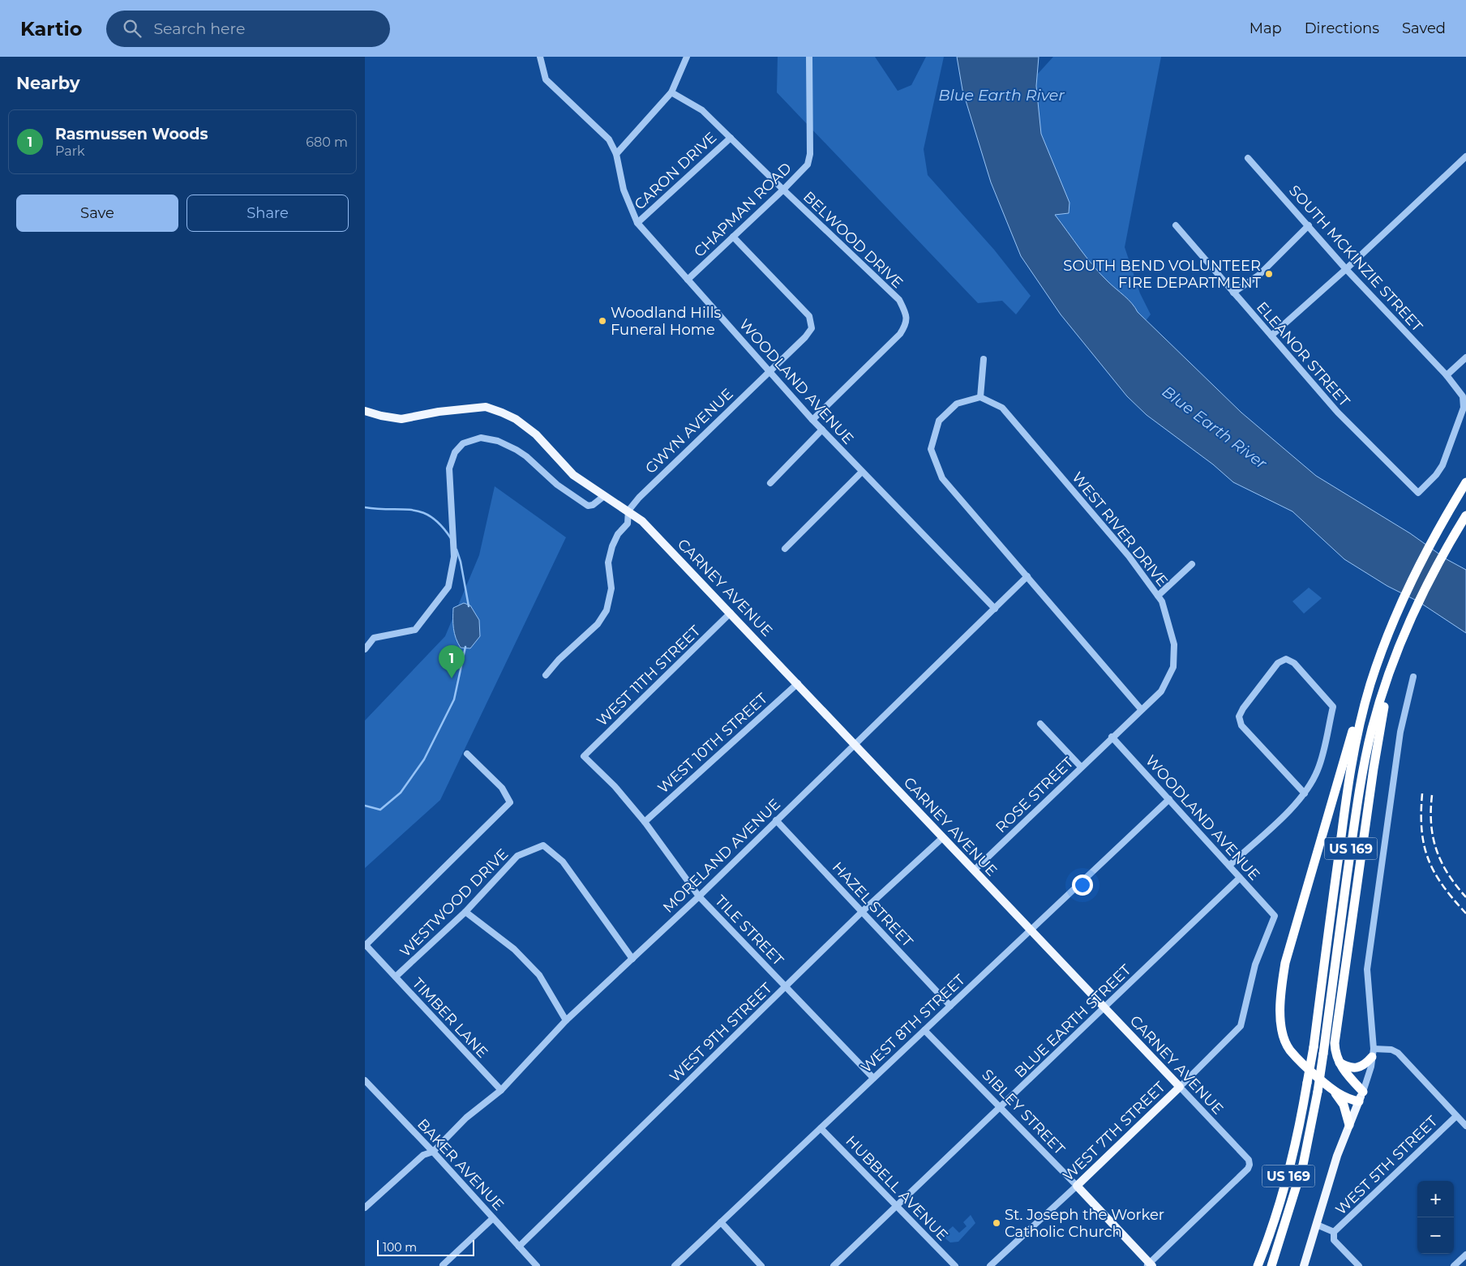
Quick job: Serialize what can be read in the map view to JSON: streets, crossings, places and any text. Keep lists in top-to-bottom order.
{
  "streets": {
    "highway": ["US 169"],
    "main road": ["CARNEY AVENUE", "SIBLEY STREET", "WEST 7TH STREET"],
    "street": [
      "CARON DRIVE",
      "CHAPMAN ROAD",
      "BELWOOD DRIVE",
      "SOUTH MCKINZIE STREET",
      "ELEANOR STREET",
      "WOODLAND AVENUE",
      "GWYN AVENUE",
      "WEST RIVER DRIVE",
      "WEST 11TH STREET",
      "WEST 10TH STREET",
      "ROSE STREET",
      "MORELAND AVENUE",
      "WESTWOOD DRIVE",
      "HAZEL STREET",
      "TILE STREET",
      "TIMBER LANE",
      "BLUE EARTH STREET",
      "WEST 8TH STREET",
      "WEST 9TH STREET",
      "BAKER AVENUE",
      "WEST 5TH STREET",
      "HUBBELL AVENUE"
    ]
  },
  "crossings": [
    ["CARON DRIVE", "BELWOOD DRIVE"],
    ["CARON DRIVE", "WOODLAND AVENUE"],
    ["CHAPMAN ROAD", "BELWOOD DRIVE"],
    ["CHAPMAN ROAD", "WOODLAND AVENUE"],
    ["CHAPMAN ROAD", "GWYN AVENUE"],
    ["BELWOOD DRIVE", "WOODLAND AVENUE"],
    ["SOUTH MCKINZIE STREET", "ELEANOR STREET"],
    ["WOODLAND AVENUE", "GWYN AVENUE"],
    ["WOODLAND AVENUE", "WEST RIVER DRIVE"],
    ["WOODLAND AVENUE", "ROSE STREET"],
    ["WOODLAND AVENUE", "MORELAND AVENUE"],
    ["WOODLAND AVENUE", "BLUE EARTH STREET"],
    ["WOODLAND AVENUE", "WEST 8TH STREET"],
    ["WOODLAND AVENUE", "WEST 7TH STREET"],
    ["GWYN AVENUE", "CARNEY AVENUE"],
    ["WEST RIVER DRIVE", "ROSE STREET"],
    ["CARNEY AVENUE", "WEST 11TH STREET"],
    ["CARNEY AVENUE", "WEST 10TH STREET"],
    ["CARNEY AVENUE", "ROSE STREET"],
    ["CARNEY AVENUE", "MORELAND AVENUE"],
    ["CARNEY AVENUE", "BLUE EARTH STREET"],
    ["CARNEY AVENUE", "WEST 8TH STREET"],
    ["CARNEY AVENUE", "WEST 9TH STREET"],
    ["CARNEY AVENUE", "SIBLEY STREET"],
    ["CARNEY AVENUE", "WEST 7TH STREET"],
    ["WEST 11TH STREET", "TILE STREET"],
    ["WEST 10TH STREET", "TILE STREET"],
    ["MORELAND AVENUE", "WESTWOOD DRIVE"],
    ["MORELAND AVENUE", "HAZEL STREET"],
    ["MORELAND AVENUE", "TILE STREET"],
    ["MORELAND AVENUE", "TIMBER LANE"],
    ["MORELAND AVENUE", "BAKER AVENUE"],
    ["WESTWOOD DRIVE", "TIMBER LANE"],
    ["HAZEL STREET", "WEST 8TH STREET"],
    ["HAZEL STREET", "WEST 9TH STREET"],
    ["TILE STREET", "WEST 8TH STREET"],
    ["TILE STREET", "WEST 9TH STREET"],
    ["BLUE EARTH STREET", "SIBLEY STREET"],
    ["BLUE EARTH STREET", "HUBBELL AVENUE"],
    ["WEST 8TH STREET", "SIBLEY STREET"],
    ["WEST 8TH STREET", "HUBBELL AVENUE"],
    ["WEST 9TH STREET", "BAKER AVENUE"],
    ["SIBLEY STREET", "WEST 7TH STREET"]
  ],
  "water": ["Blue Earth River"],
  "places": ["SOUTH BEND VOLUNTEER FIRE DEPARTMENT", "Woodland Hills Funeral Home", "St. Joseph the Worker Catholic Church"],
  "scale_bar": "100 m",
  "page": {
    "header": "Kartio",
    "search": "Search here",
    "nav": ["Map", "Directions", "Saved"],
    "heading": "Nearby",
    "list": [
      {
        "mark": "1",
        "name": "Rasmussen Woods",
        "note": "Park",
        "value": "680 m"
      }
    ],
    "buttons": ["Save", "Share"],
    "pins": "1",
    "map_buttons": ["+", "−"],
    "scale": "100 m"
  }
}
